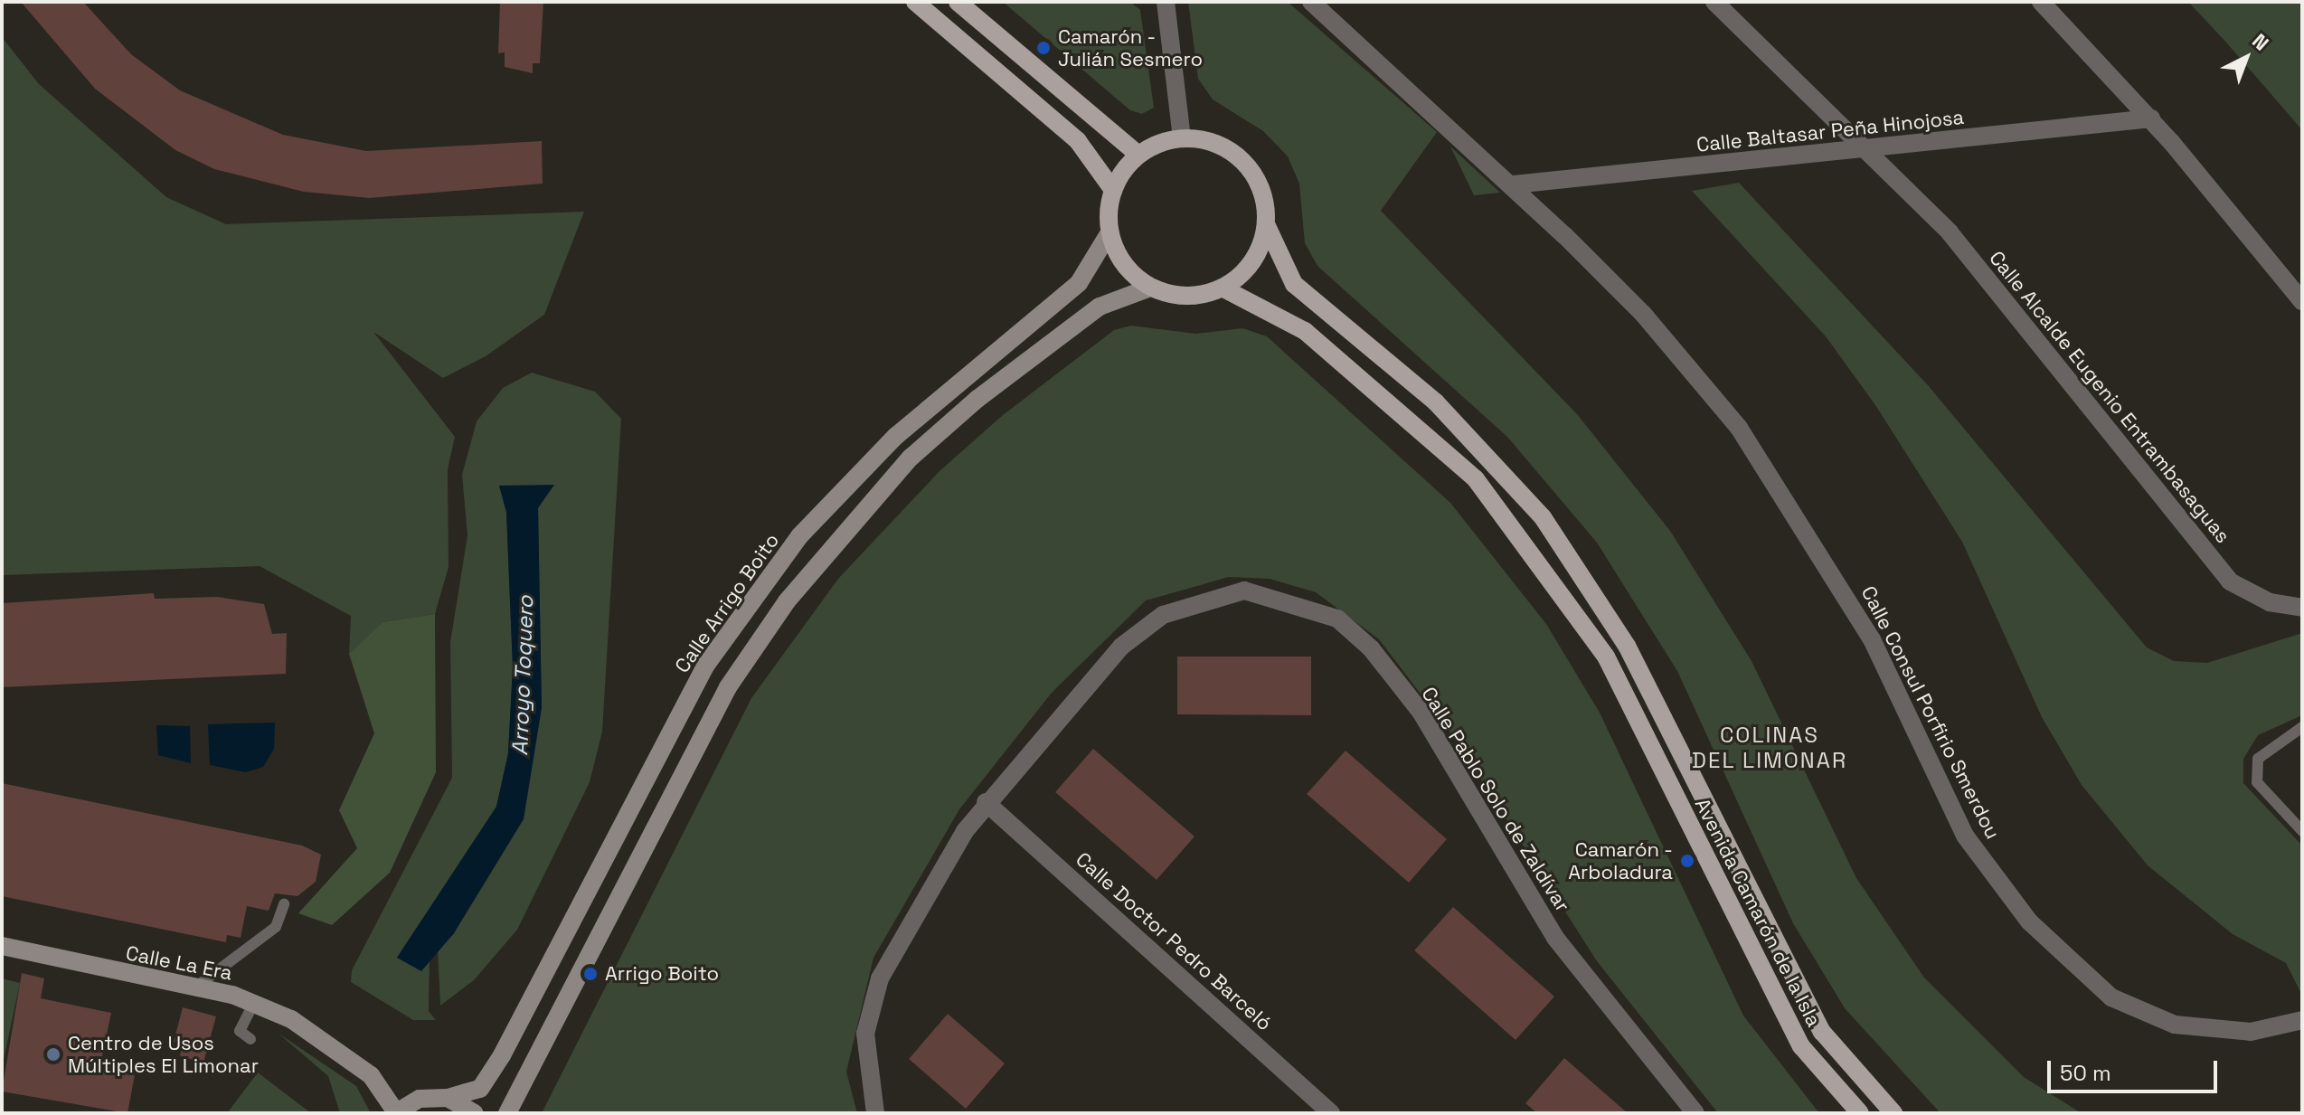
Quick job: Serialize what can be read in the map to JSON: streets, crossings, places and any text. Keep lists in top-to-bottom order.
{
  "streets": {
    "main road": ["Calle Arrigo Boito", "Avenida Camarón de la Isla", "Calle La Era"],
    "street": [
      "Calle Baltasar Peña Hinojosa",
      "Calle Alcalde Eugenio Entrambasaguas",
      "Calle Consul Porfirio Smerdou",
      "Calle Pablo Solo de Zaldívar",
      "Calle Doctor Pedro Barceló"
    ]
  },
  "crossings": [
    ["Calle Baltasar Peña Hinojosa", "Calle Alcalde Eugenio Entrambasaguas"],
    ["Calle Baltasar Peña Hinojosa", "Calle Consul Porfirio Smerdou"],
    ["Calle Arrigo Boito", "Avenida Camarón de la Isla"],
    ["Calle Arrigo Boito", "Calle La Era"],
    ["Calle Pablo Solo de Zaldívar", "Calle Doctor Pedro Barceló"]
  ],
  "districts": ["COLINAS DEL LIMONAR"],
  "water": ["Arroyo Toquero"],
  "places": [
    "Camarón - Julián Sesmero",
    "Camarón - Arboladura",
    "Arrigo Boito",
    "Centro de Usos Múltiples El Limonar"
  ],
  "scale_bar": "50 m",
  "north": "top right"
}
